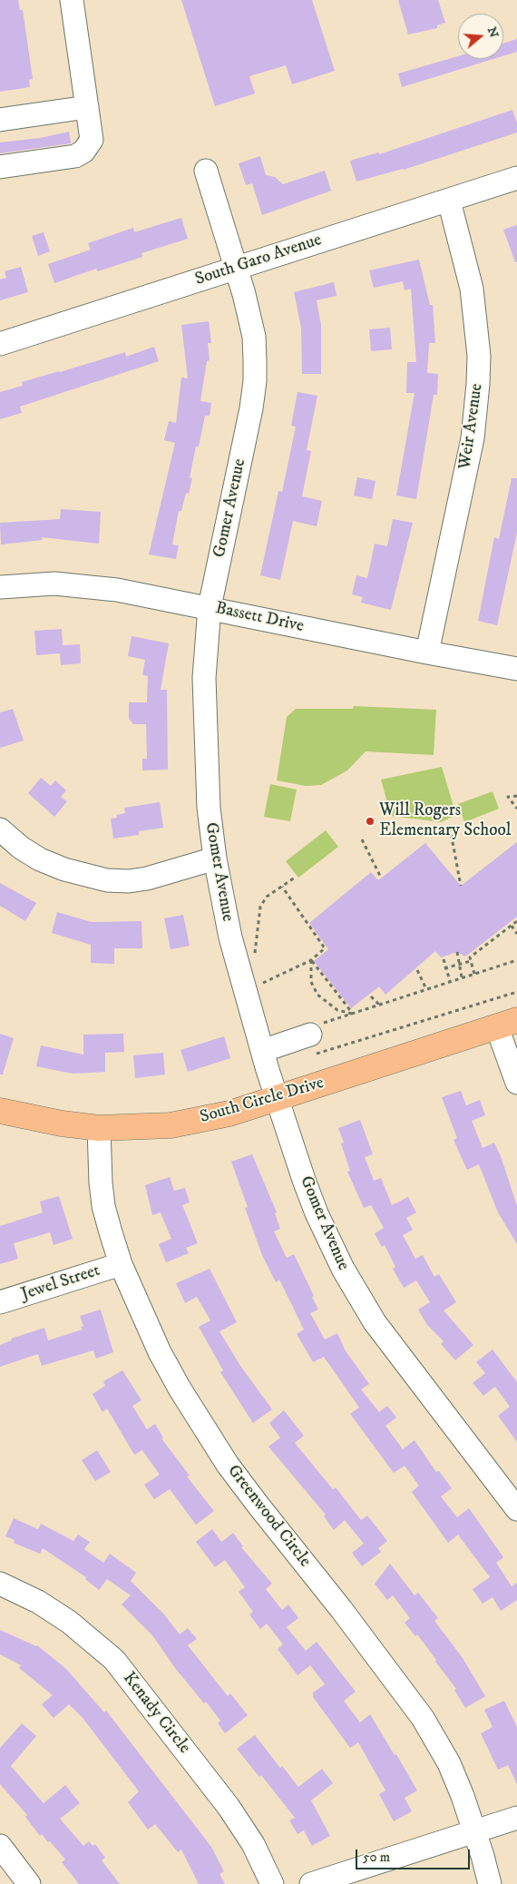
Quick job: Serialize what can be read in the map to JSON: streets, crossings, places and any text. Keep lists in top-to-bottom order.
{
  "streets": {
    "main road": ["South Circle Drive"],
    "street": [
      "South Garo Avenue",
      "Weir Avenue",
      "Gomer Avenue",
      "Bassett Drive",
      "Jewel Street",
      "Greenwood Circle",
      "Kenady Circle"
    ]
  },
  "crossings": [
    ["South Garo Avenue", "Weir Avenue"],
    ["South Garo Avenue", "Gomer Avenue"],
    ["Weir Avenue", "Bassett Drive"],
    ["Gomer Avenue", "Bassett Drive"],
    ["Gomer Avenue", "South Circle Drive"],
    ["South Circle Drive", "Greenwood Circle"],
    ["Jewel Street", "Greenwood Circle"]
  ],
  "places": ["Will Rogers Elementary School"],
  "scale_bar": "50 m",
  "north": "right"
}
